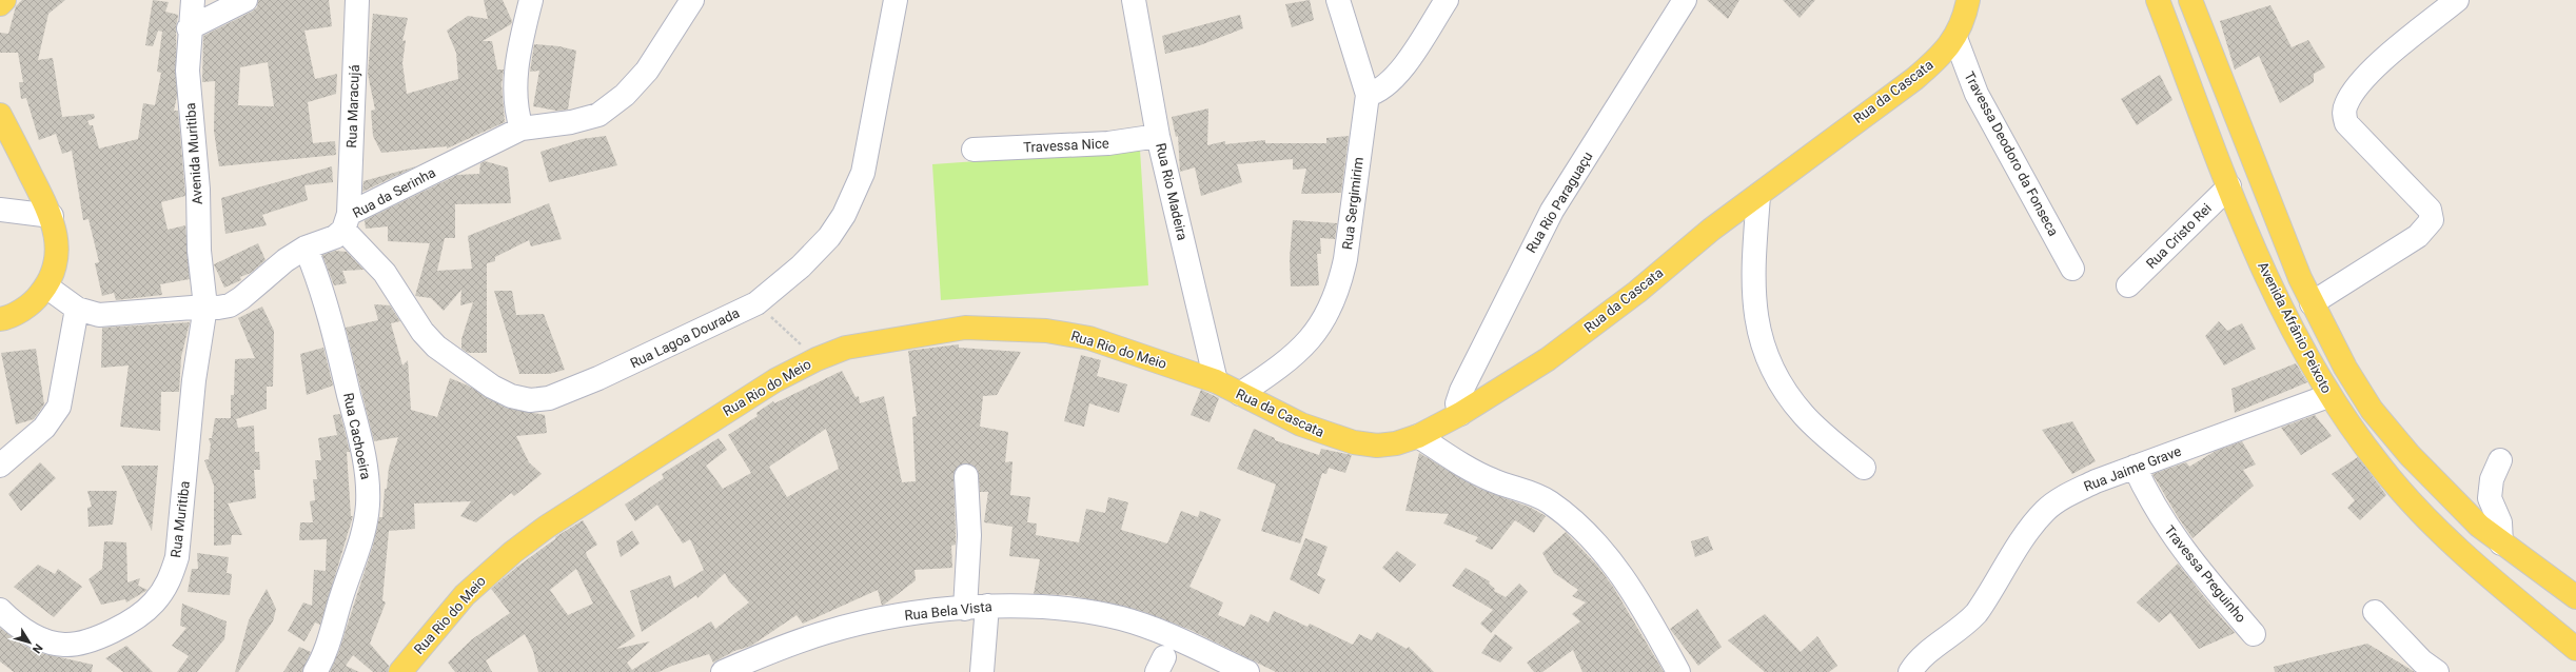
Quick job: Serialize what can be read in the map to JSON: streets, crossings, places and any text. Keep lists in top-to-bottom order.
{
  "streets": {
    "main road": ["Rua da Cascata", "Avenida Afrânio Peixoto", "Rua Rio do Meio"],
    "street": [
      "Rua Maracujá",
      "Travessa Nice",
      "Avenida Muritiba",
      "Travessa Deodoro da Fonseca",
      "Rua Rio Madeira",
      "Rua da Serinha",
      "Rua Rio Paraguaçu",
      "Rua Sergimirim",
      "Rua Cristo Rei",
      "Rua Lagoa Dourada",
      "Rua Cachoeira",
      "Rua Jaime Grave",
      "Rua Muritiba",
      "Travessa Preguinho",
      "Rua Bela Vista"
    ]
  },
  "crossings": [
    ["Rua da Cascata", "Travessa Deodoro da Fonseca"],
    ["Rua da Cascata", "Rua Rio Madeira"],
    ["Rua da Cascata", "Rua Rio Paraguaçu"],
    ["Rua da Cascata", "Rua Sergimirim"],
    ["Rua da Cascata", "Rua Rio do Meio"],
    ["Rua Maracujá", "Rua da Serinha"],
    ["Rua Maracujá", "Rua Lagoa Dourada"],
    ["Travessa Nice", "Rua Rio Madeira"],
    ["Avenida Muritiba", "Rua da Serinha"],
    ["Avenida Muritiba", "Rua Muritiba"],
    ["Rua Rio Madeira", "Rua Rio do Meio"],
    ["Rua da Serinha", "Rua Lagoa Dourada"],
    ["Rua da Serinha", "Rua Cachoeira"],
    ["Rua da Serinha", "Rua Muritiba"],
    ["Rua Cristo Rei", "Avenida Afrânio Peixoto"],
    ["Avenida Afrânio Peixoto", "Rua Jaime Grave"],
    ["Rua Jaime Grave", "Travessa Preguinho"]
  ],
  "north": "bottom right"
}
